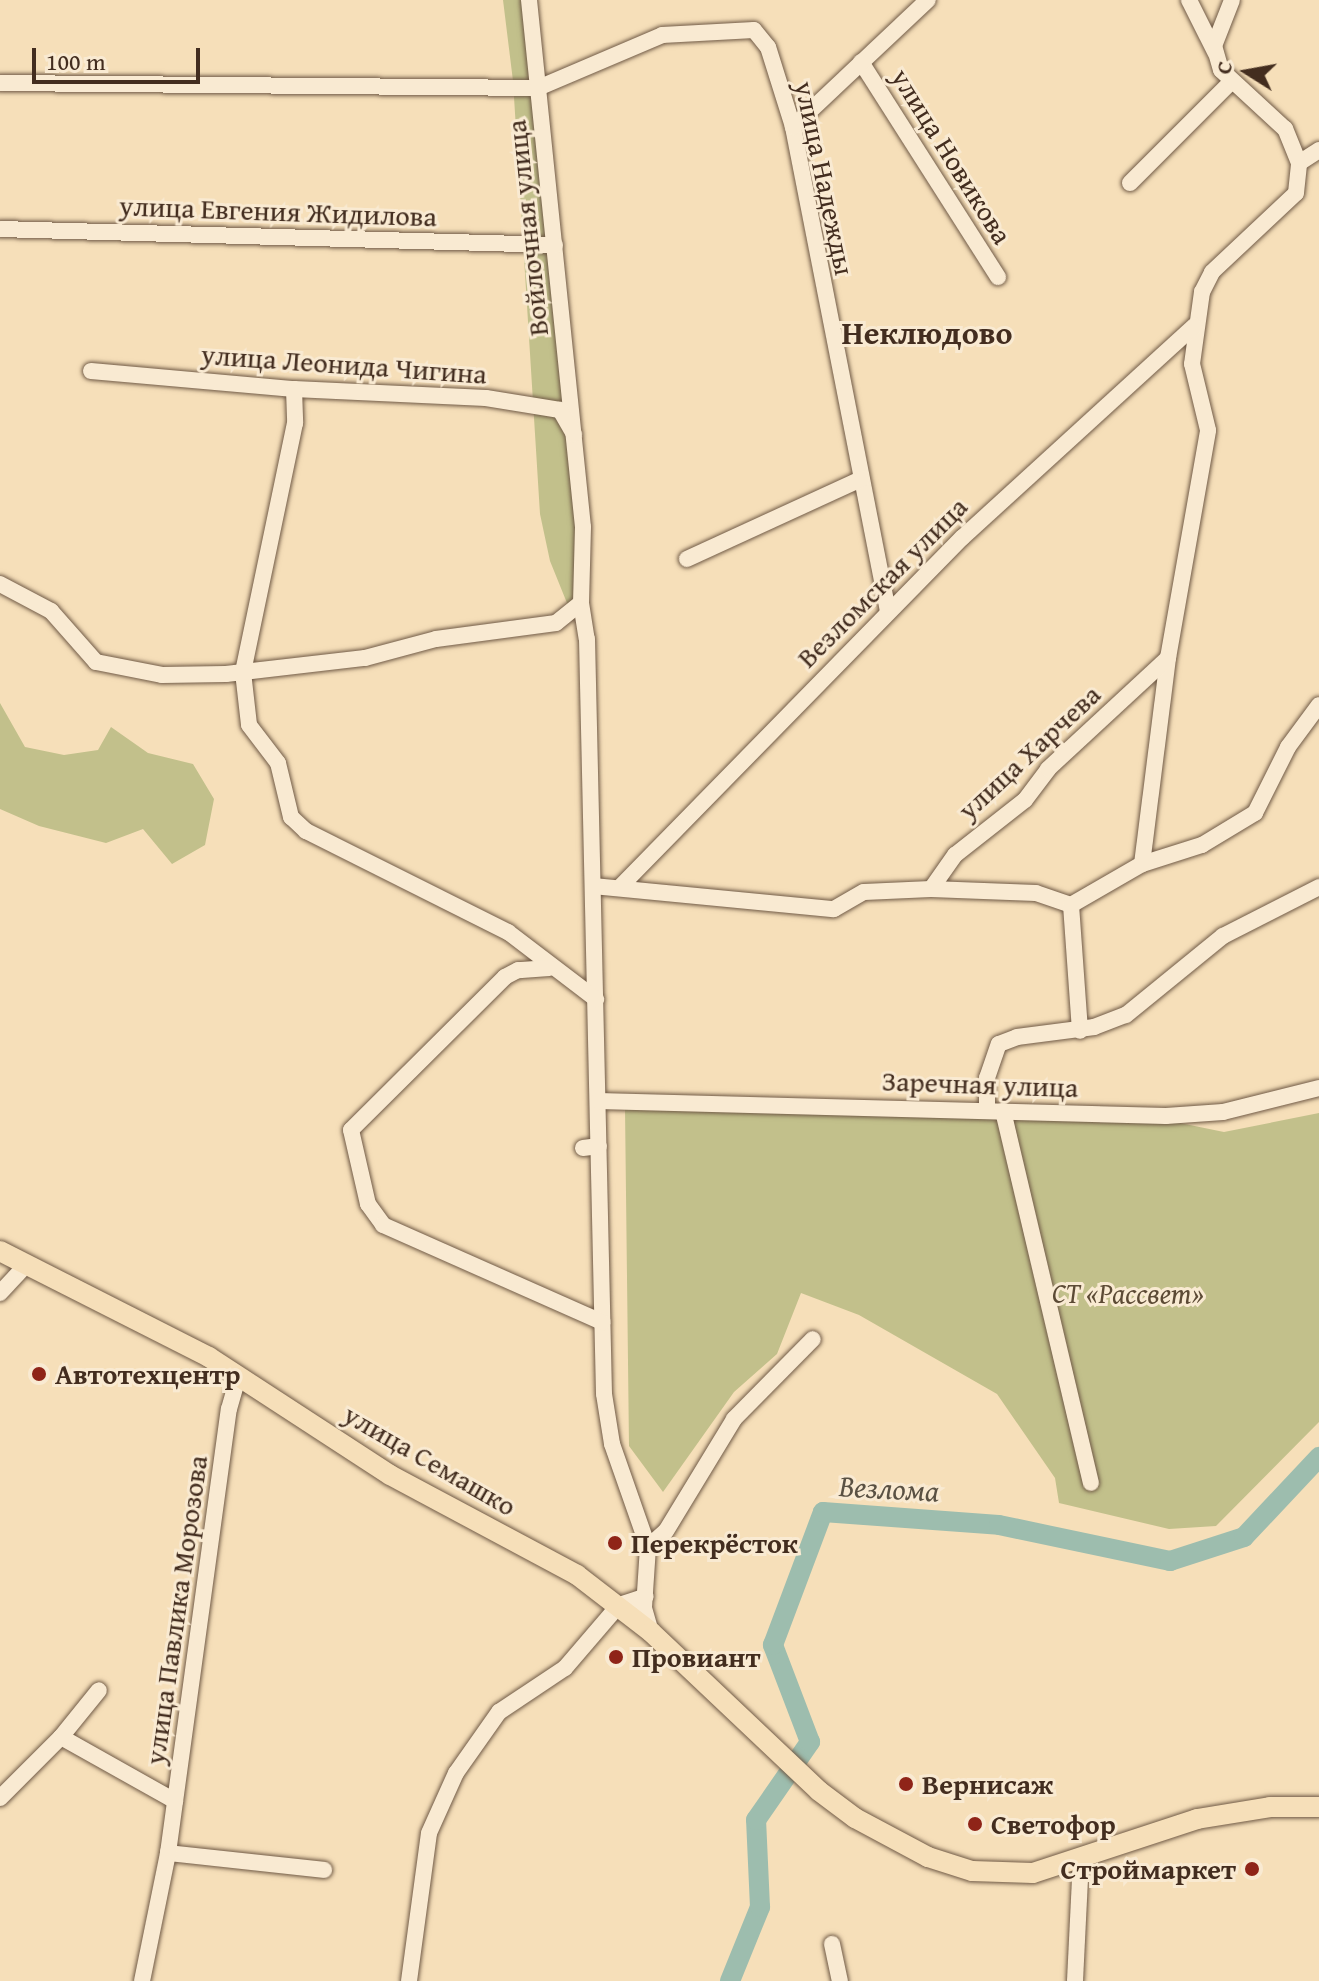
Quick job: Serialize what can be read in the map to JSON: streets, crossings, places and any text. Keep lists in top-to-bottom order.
{
  "streets": {
    "main road": ["улица Семашко"],
    "street": [
      "улица Новикова",
      "улица Надежды",
      "улица Евгения Жидилова",
      "Войлочная улица",
      "улица Леонида Чигина",
      "Везломская улица",
      "улица Харчева",
      "Заречная улица",
      "улица Павлика Морозова"
    ]
  },
  "crossings": [
    ["улица Надежды", "Войлочная улица"],
    ["улица Надежды", "Везломская улица"],
    ["улица Евгения Жидилова", "Войлочная улица"],
    ["Войлочная улица", "улица Леонида Чигина"],
    ["Войлочная улица", "Заречная улица"],
    ["улица Семашко", "улица Павлика Морозова"]
  ],
  "districts": ["Неклюдово"],
  "water": ["Везлома"],
  "parks": ["СТ «Рассвет»"],
  "places": [
    "Автотехцентр",
    "Перекрёсток",
    "Провиант",
    "Вернисаж",
    "Светофор",
    "Строймаркет"
  ],
  "scale_bar": "100 m",
  "north": "left"
}
